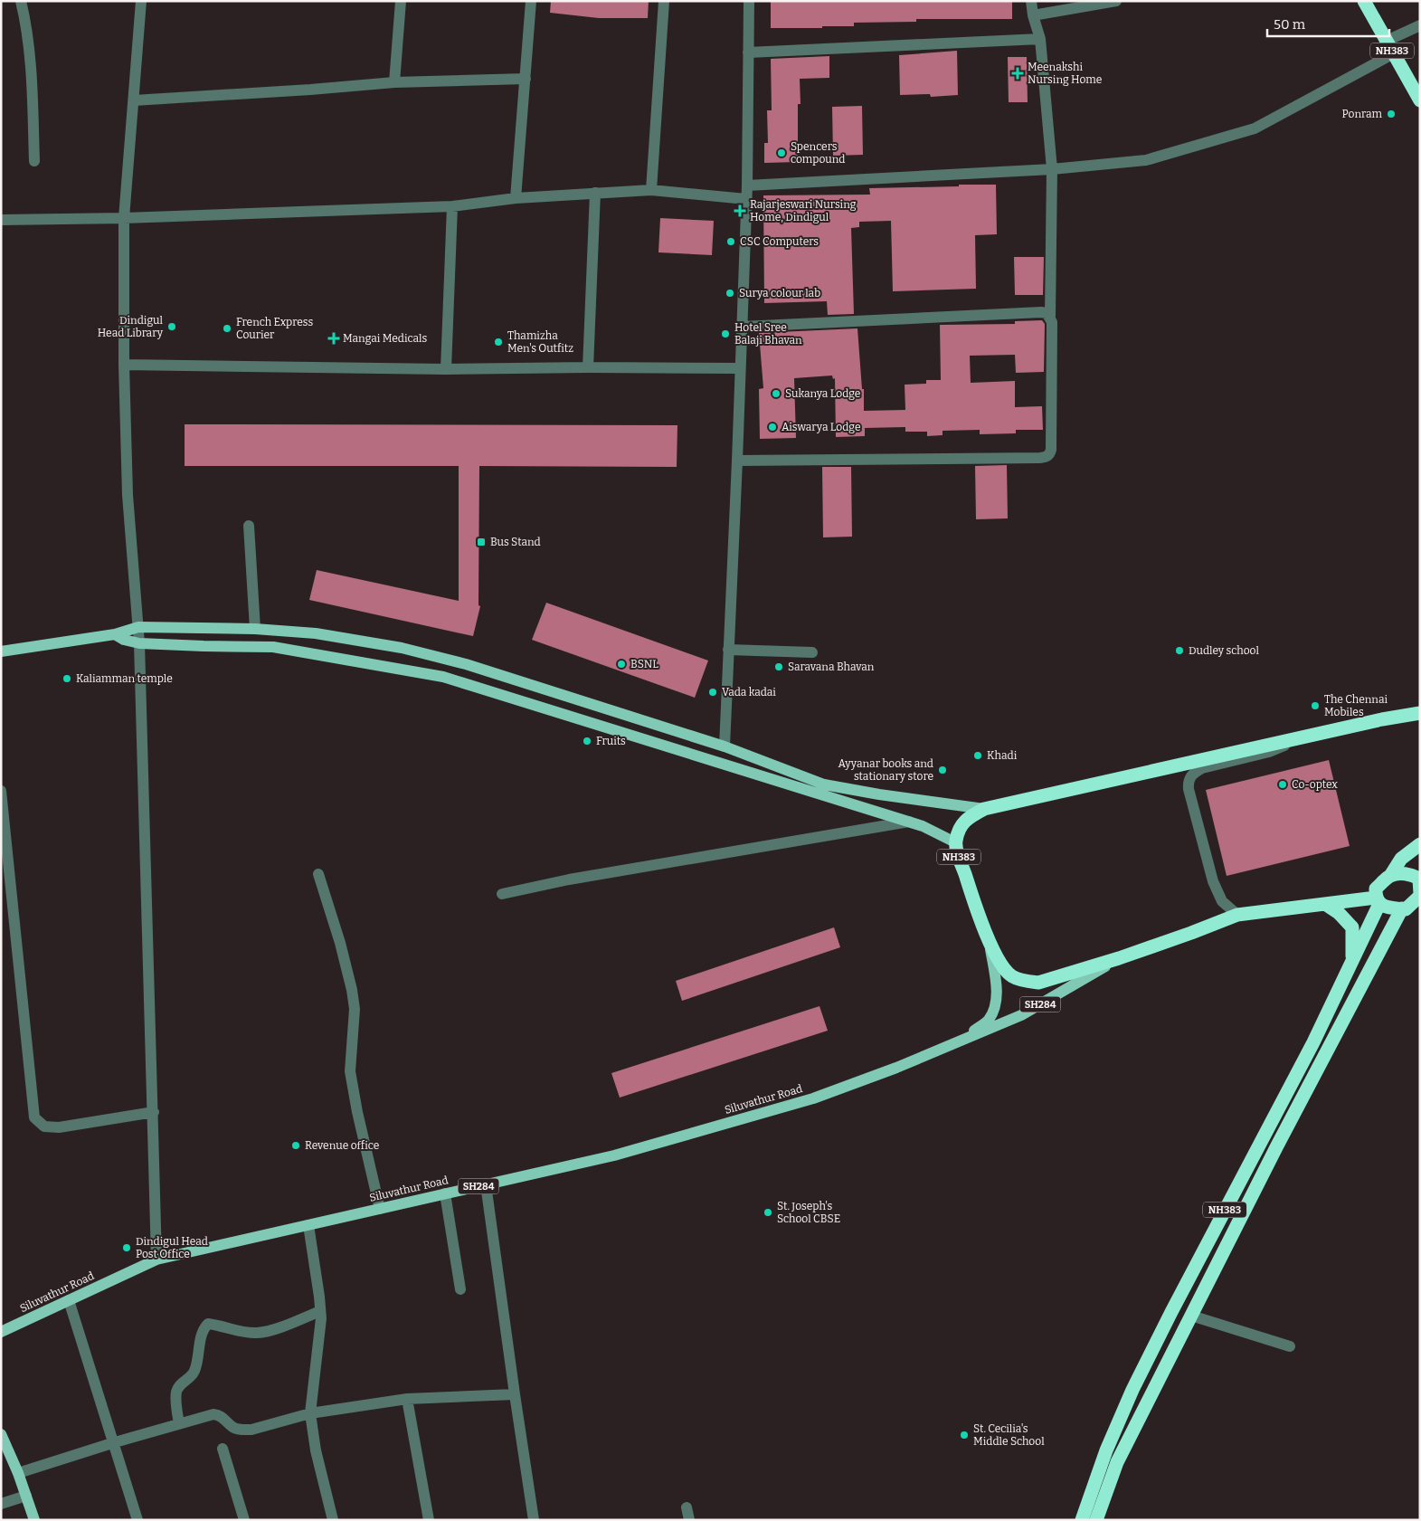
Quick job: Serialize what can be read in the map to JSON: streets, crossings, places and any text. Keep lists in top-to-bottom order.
{
  "streets": {
    "highway": ["NH383"],
    "main road": ["SH284", "Siluvathur Road"]
  },
  "crossings": [
    ["NH383", "Siluvathur Road"]
  ],
  "places": {
    "health": ["Meenakshi Nursing Home", "Rajarjeswari Nursing Home, Dindigul", "Mangai Medicals"],
    "other": [
      "Ponram",
      "Spencers compound",
      "CSC Computers",
      "Surya colour lab",
      "Dindigul Head Library",
      "French Express Courier",
      "Hotel Sree Balaji Bhavan",
      "Thamizha Men's Outfitz",
      "Sukanya Lodge",
      "Aiswarya Lodge",
      "Dudley school",
      "BSNL",
      "Saravana Bhavan",
      "Kaliamman temple",
      "Vada kadai",
      "The Chennai Mobiles",
      "Fruits",
      "Khadi",
      "Ayyanar books and stationary store",
      "Co-optex",
      "Revenue office",
      "St. Joseph's School CBSE",
      "Dindigul Head Post Office",
      "St. Cecilia's Middle School"
    ],
    "transit": ["Bus Stand"]
  },
  "scale_bar": "50 m"
}
